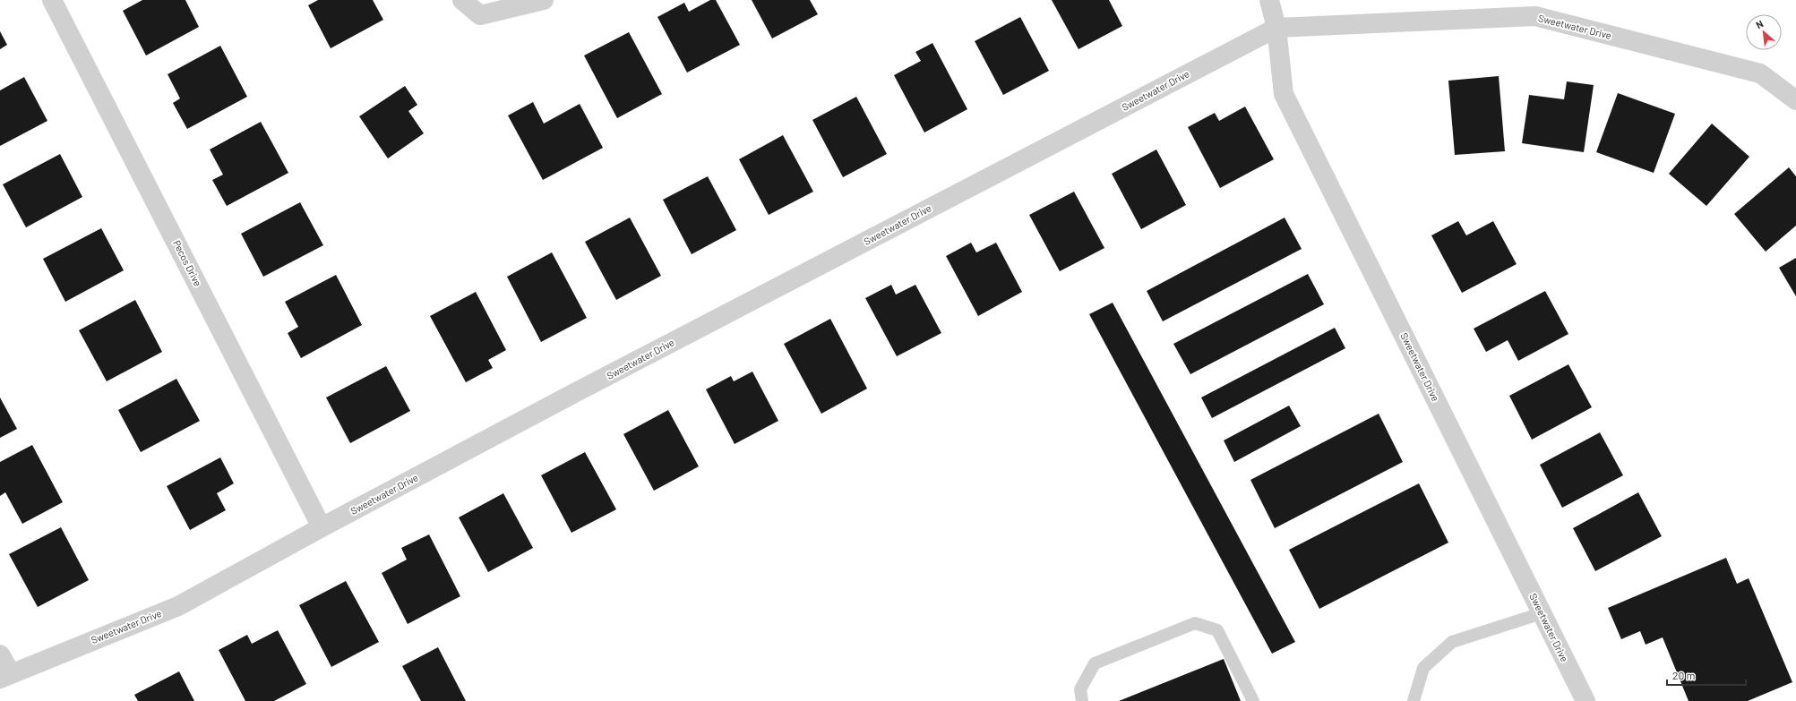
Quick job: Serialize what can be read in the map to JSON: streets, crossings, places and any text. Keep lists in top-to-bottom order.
{
  "streets": {
    "street": ["Sweetwater Drive", "Pecos Drive"]
  },
  "crossings": [
    ["Sweetwater Drive", "Pecos Drive"]
  ],
  "scale_bar": "20 m",
  "north": "top left"
}
